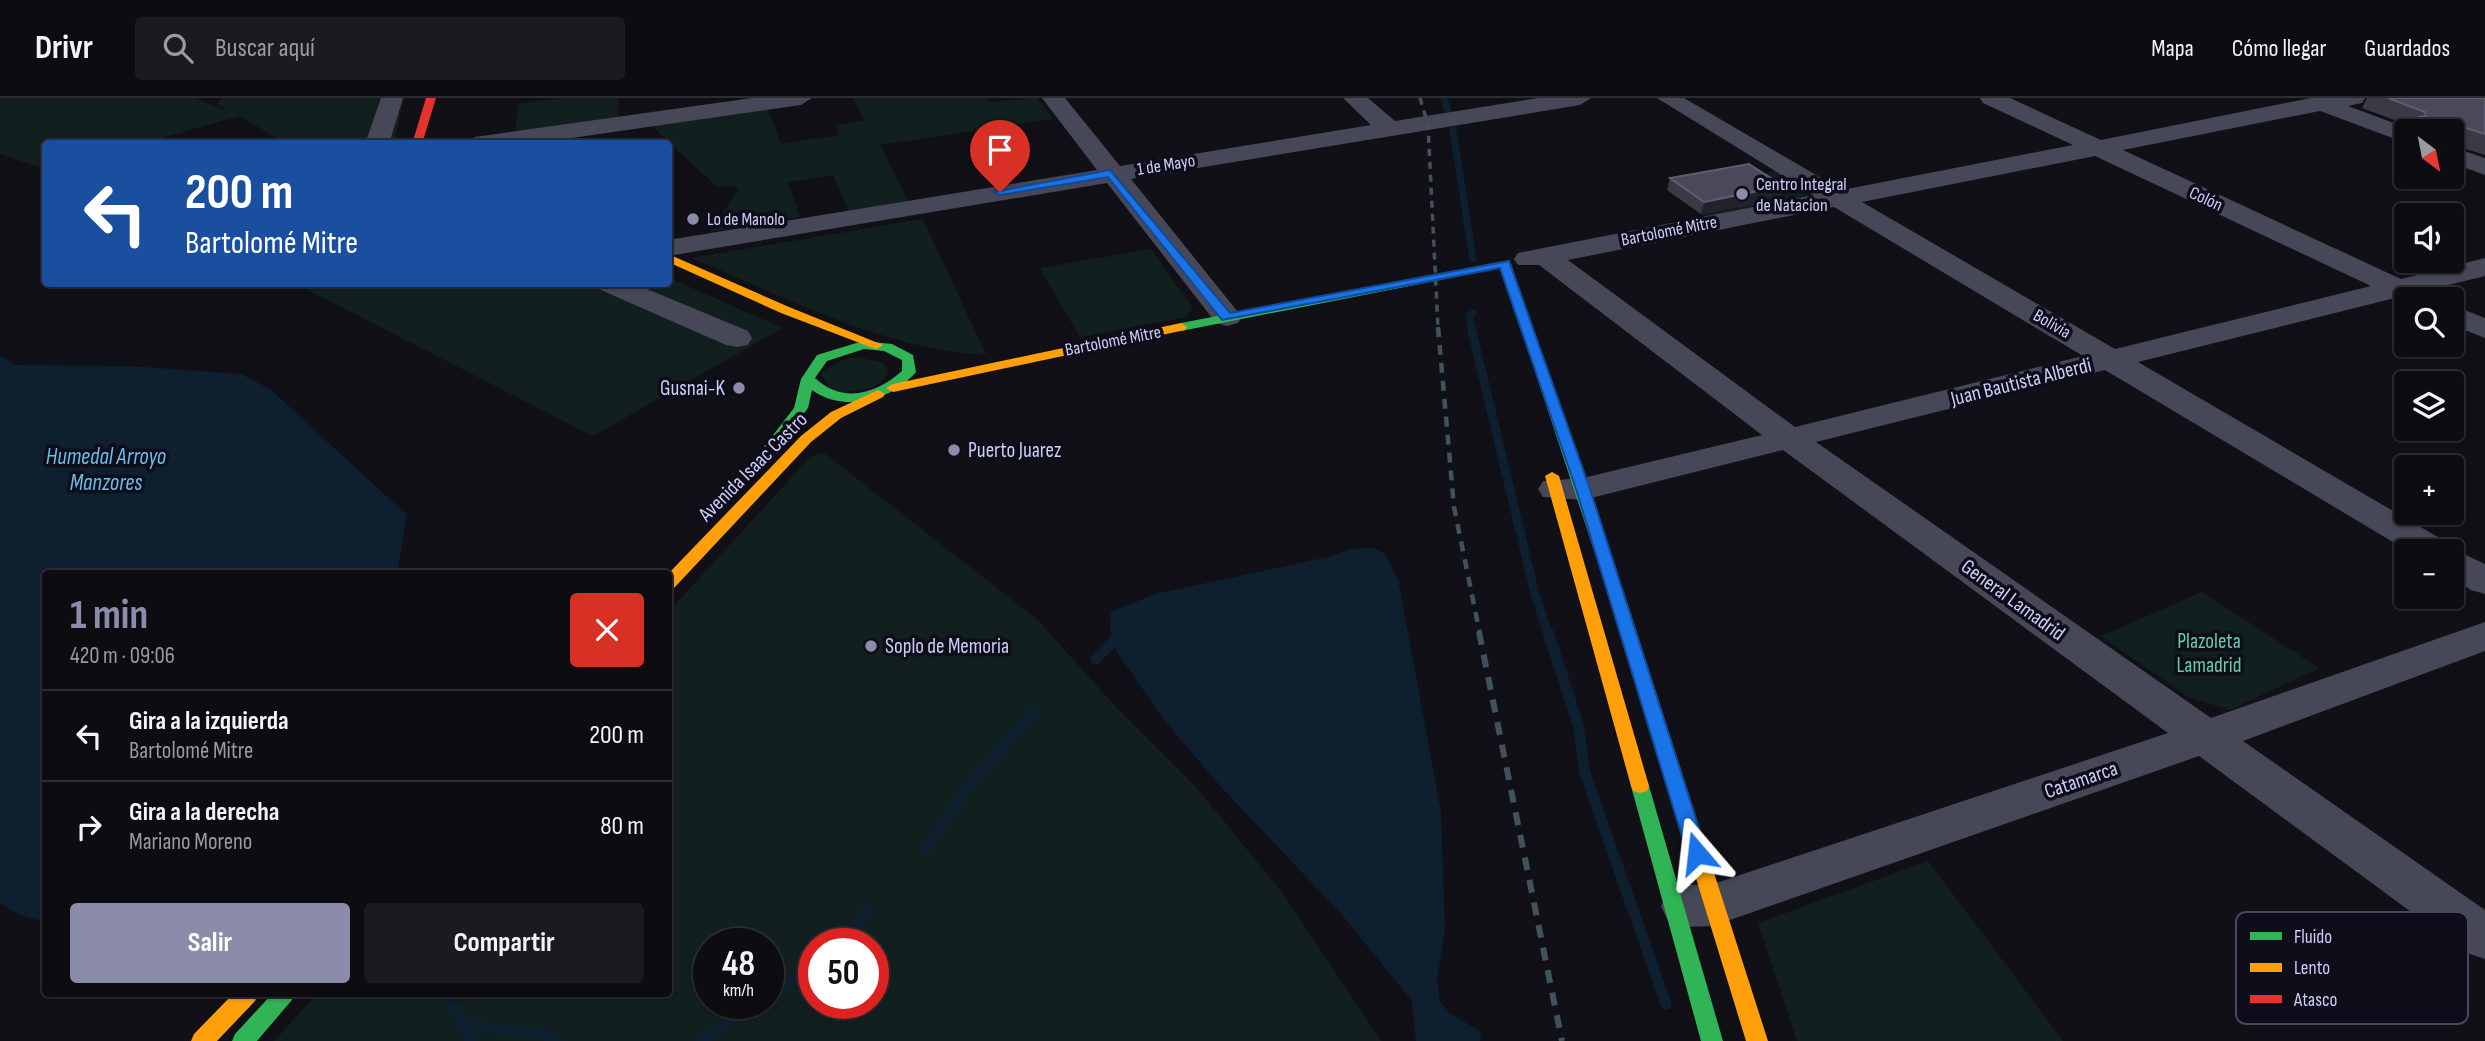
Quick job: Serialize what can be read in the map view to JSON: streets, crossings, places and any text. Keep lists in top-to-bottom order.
{
  "streets": {
    "main road": ["Bartolomé Mitre", "Avenida Isaac Castro"],
    "street": [
      "1 de Mayo",
      "Colón",
      "Bolivia",
      "Juan Bautista Alberdi",
      "General Lamadrid",
      "Catamarca"
    ]
  },
  "crossings": [
    ["Colón", "Bartolomé Mitre"],
    ["Bartolomé Mitre", "Bolivia"],
    ["Bartolomé Mitre", "Avenida Isaac Castro"],
    ["Bartolomé Mitre", "General Lamadrid"],
    ["Bolivia", "Juan Bautista Alberdi"],
    ["Juan Bautista Alberdi", "General Lamadrid"],
    ["General Lamadrid", "Catamarca"]
  ],
  "water": ["Humedal Arroyo Manzores"],
  "parks": ["Plazoleta Lamadrid"],
  "places": [
    "Centro Integral de Natacion",
    "Lo de Manolo",
    "Gusnai-K",
    "Puerto Juarez",
    "Soplo de Memoria"
  ],
  "legend": ["Fluido", "Lento", "Atasco"],
  "north": "bottom right",
  "page": {
    "header": "Drivr",
    "search": "Buscar aquí",
    "nav": ["Mapa", "Cómo llegar", "Guardados"],
    "map_buttons": ["+", "−"],
    "turn": ["200 m", "Bartolomé Mitre"],
    "heading": ["1 min", "420 m · 09:06"],
    "list": [
      {
        "name": "Gira a la izquierda",
        "note": "Bartolomé Mitre",
        "value": "200 m"
      },
      {
        "name": "Gira a la derecha",
        "note": "Mariano Moreno",
        "value": "80 m"
      }
    ],
    "buttons": ["Salir", "Compartir"],
    "speed": "48 km/h",
    "limit": "50"
  }
}
